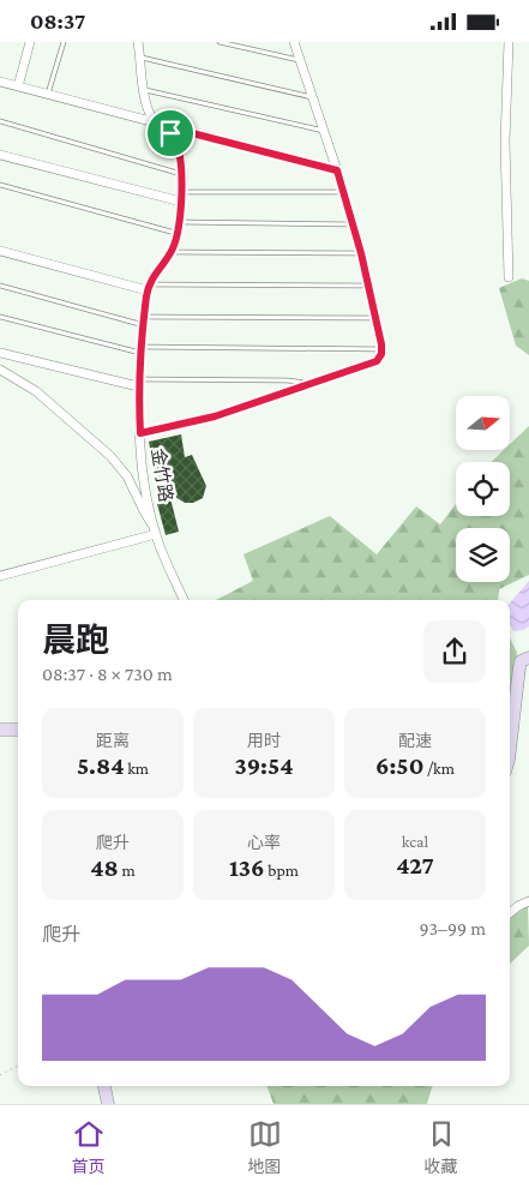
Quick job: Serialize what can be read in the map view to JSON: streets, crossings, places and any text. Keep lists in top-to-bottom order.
{
  "streets": {
    "street": ["金竹路"]
  },
  "north": "right",
  "page": {
    "status": "08:37",
    "heading": ["晨跑", "08:37 · 8 × 730 m"],
    "stats": [
      ["距离", "5.84 km"],
      ["用时", "39:54"],
      ["配速", "6:50 /km"],
      ["爬升", "48 m"],
      ["心率", "136 bpm"],
      ["kcal", "427"]
    ],
    "chart": ["爬升", "93–99 m"],
    "tabs": ["首页", "地图", "收藏"]
  }
}
